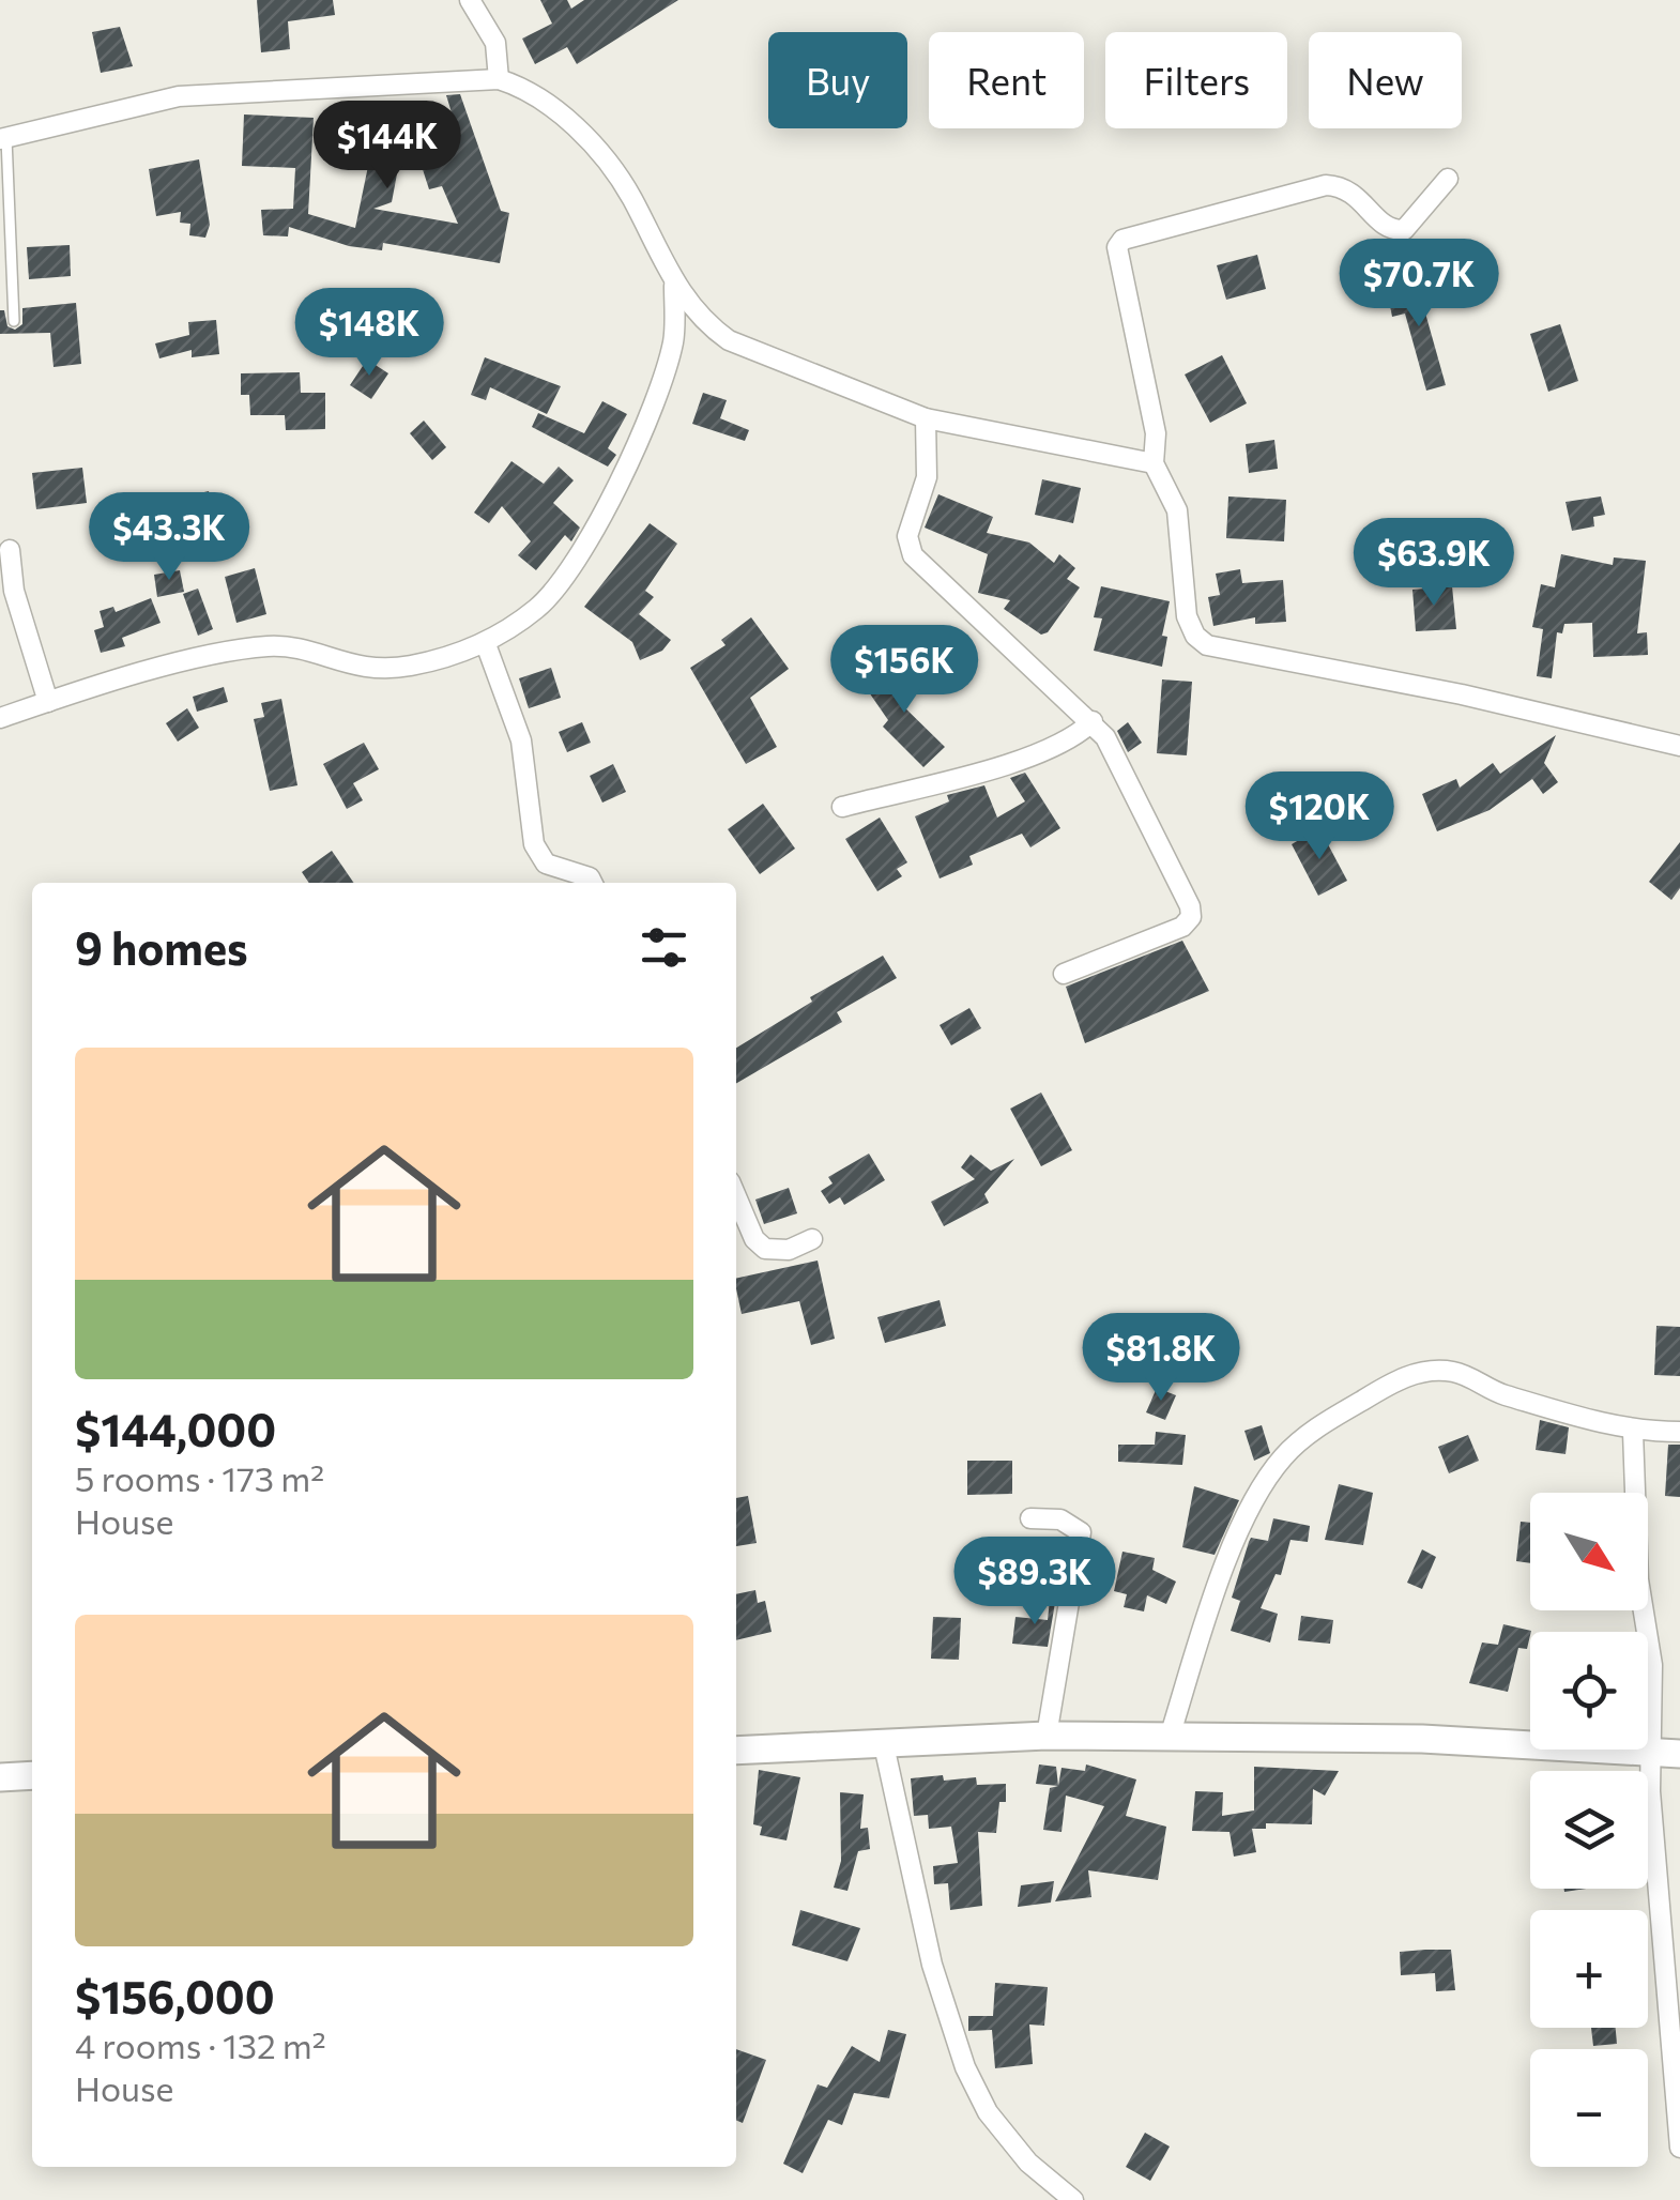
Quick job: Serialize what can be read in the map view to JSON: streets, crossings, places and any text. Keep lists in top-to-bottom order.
{
  "north": "bottom right",
  "page": {
    "chip": [
      "Buy",
      "Rent",
      "Filters",
      "New"
    ],
    "price": [
      "$144K",
      "$70.7K",
      "$148K",
      "$43.3K",
      "$63.9K",
      "$156K",
      "$120K",
      "$81.8K",
      "$89.3K"
    ],
    "heading": "9 homes",
    "list": [
      {
        "name": "$144,000",
        "note": "5 rooms · 173 m² · House"
      },
      {
        "name": "$156,000",
        "note": "4 rooms · 132 m² · House"
      }
    ],
    "map_buttons": ["+", "−"]
  }
}
